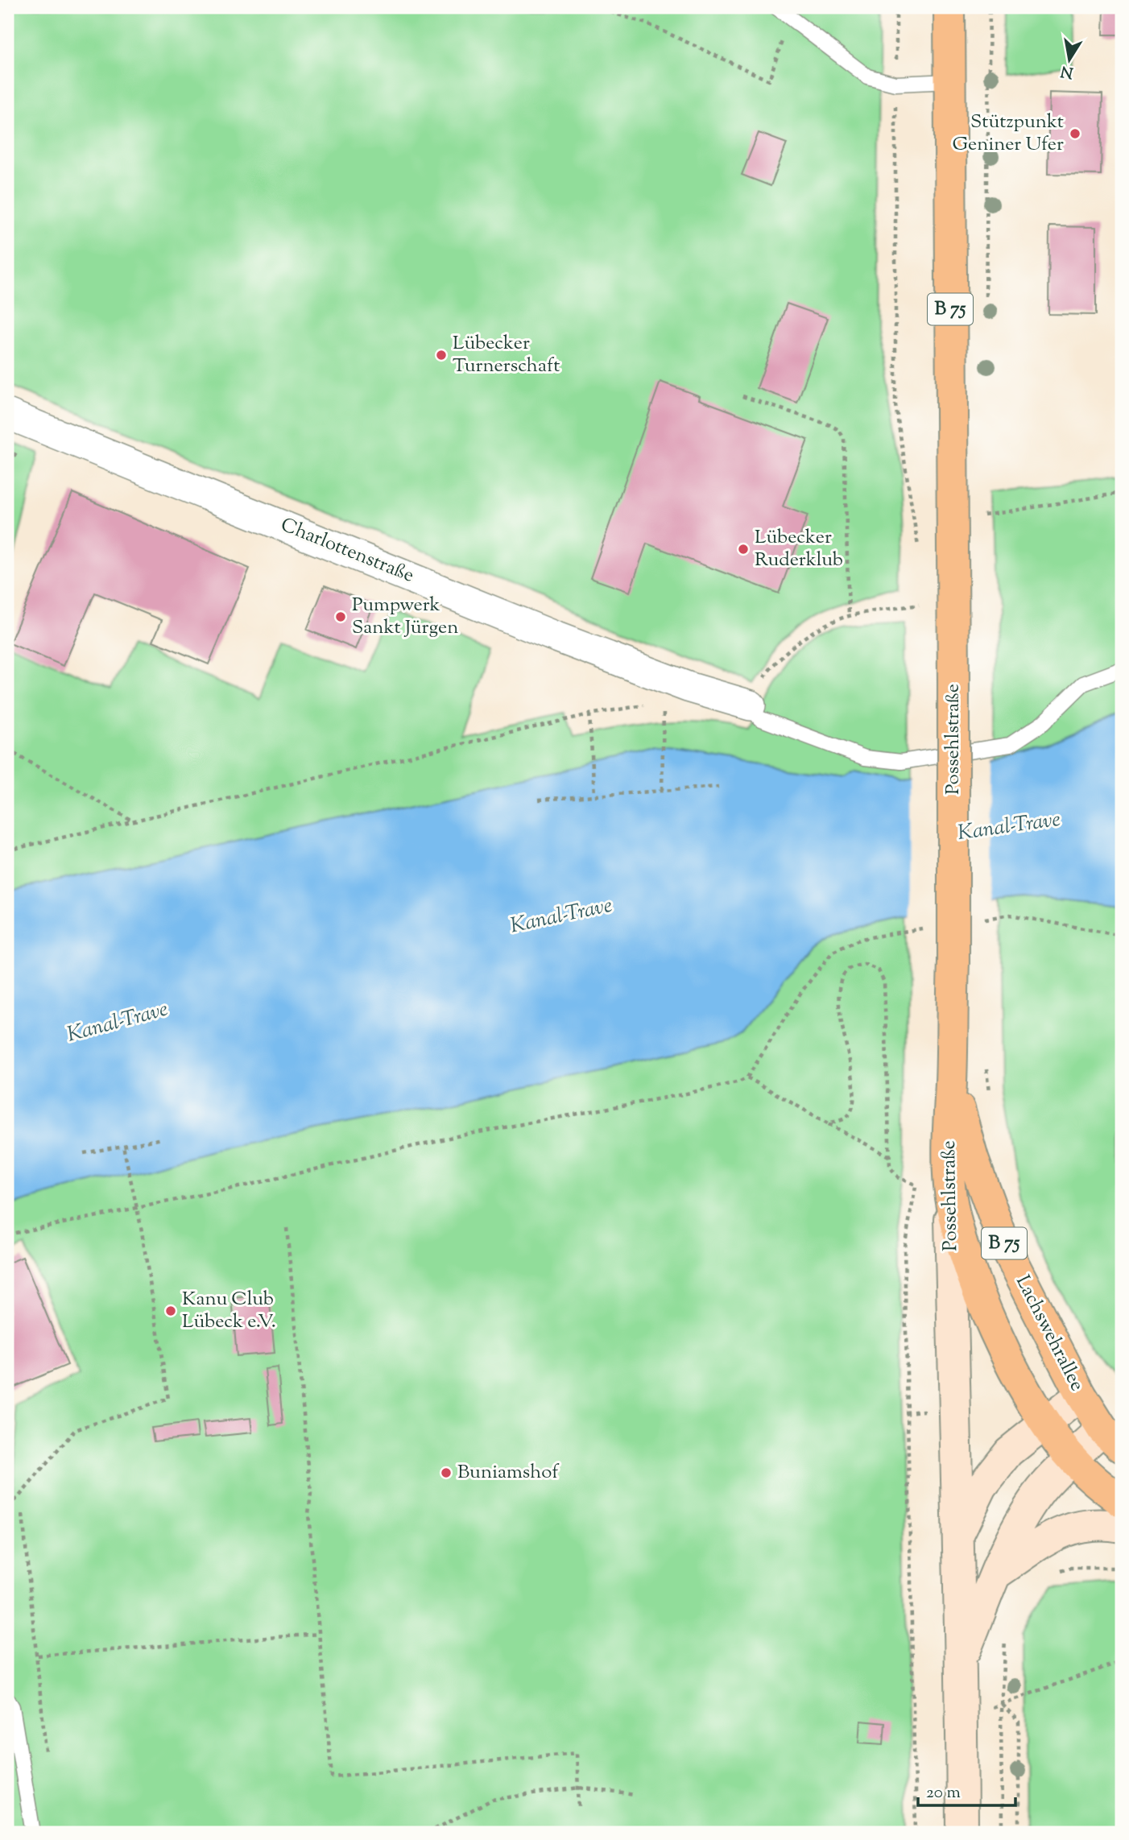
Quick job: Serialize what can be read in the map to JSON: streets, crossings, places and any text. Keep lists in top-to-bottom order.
{
  "streets": {
    "main road": ["B 75", "Possehlstraße", "Lachswehrallee"],
    "street": ["Charlottenstraße"]
  },
  "crossings": [
    ["B 75", "Possehlstraße"],
    ["Possehlstraße", "Lachswehrallee"]
  ],
  "water": ["Kanal-Trave"],
  "places": [
    "Stützpunkt Geniner Ufer",
    "Lübecker Turnerschaft",
    "Lübecker Ruderklub",
    "Pumpwerk Sankt Jürgen",
    "Kanu Club Lübeck e.V.",
    "Buniamshof"
  ],
  "scale_bar": "20 m",
  "north": "bottom"
}
